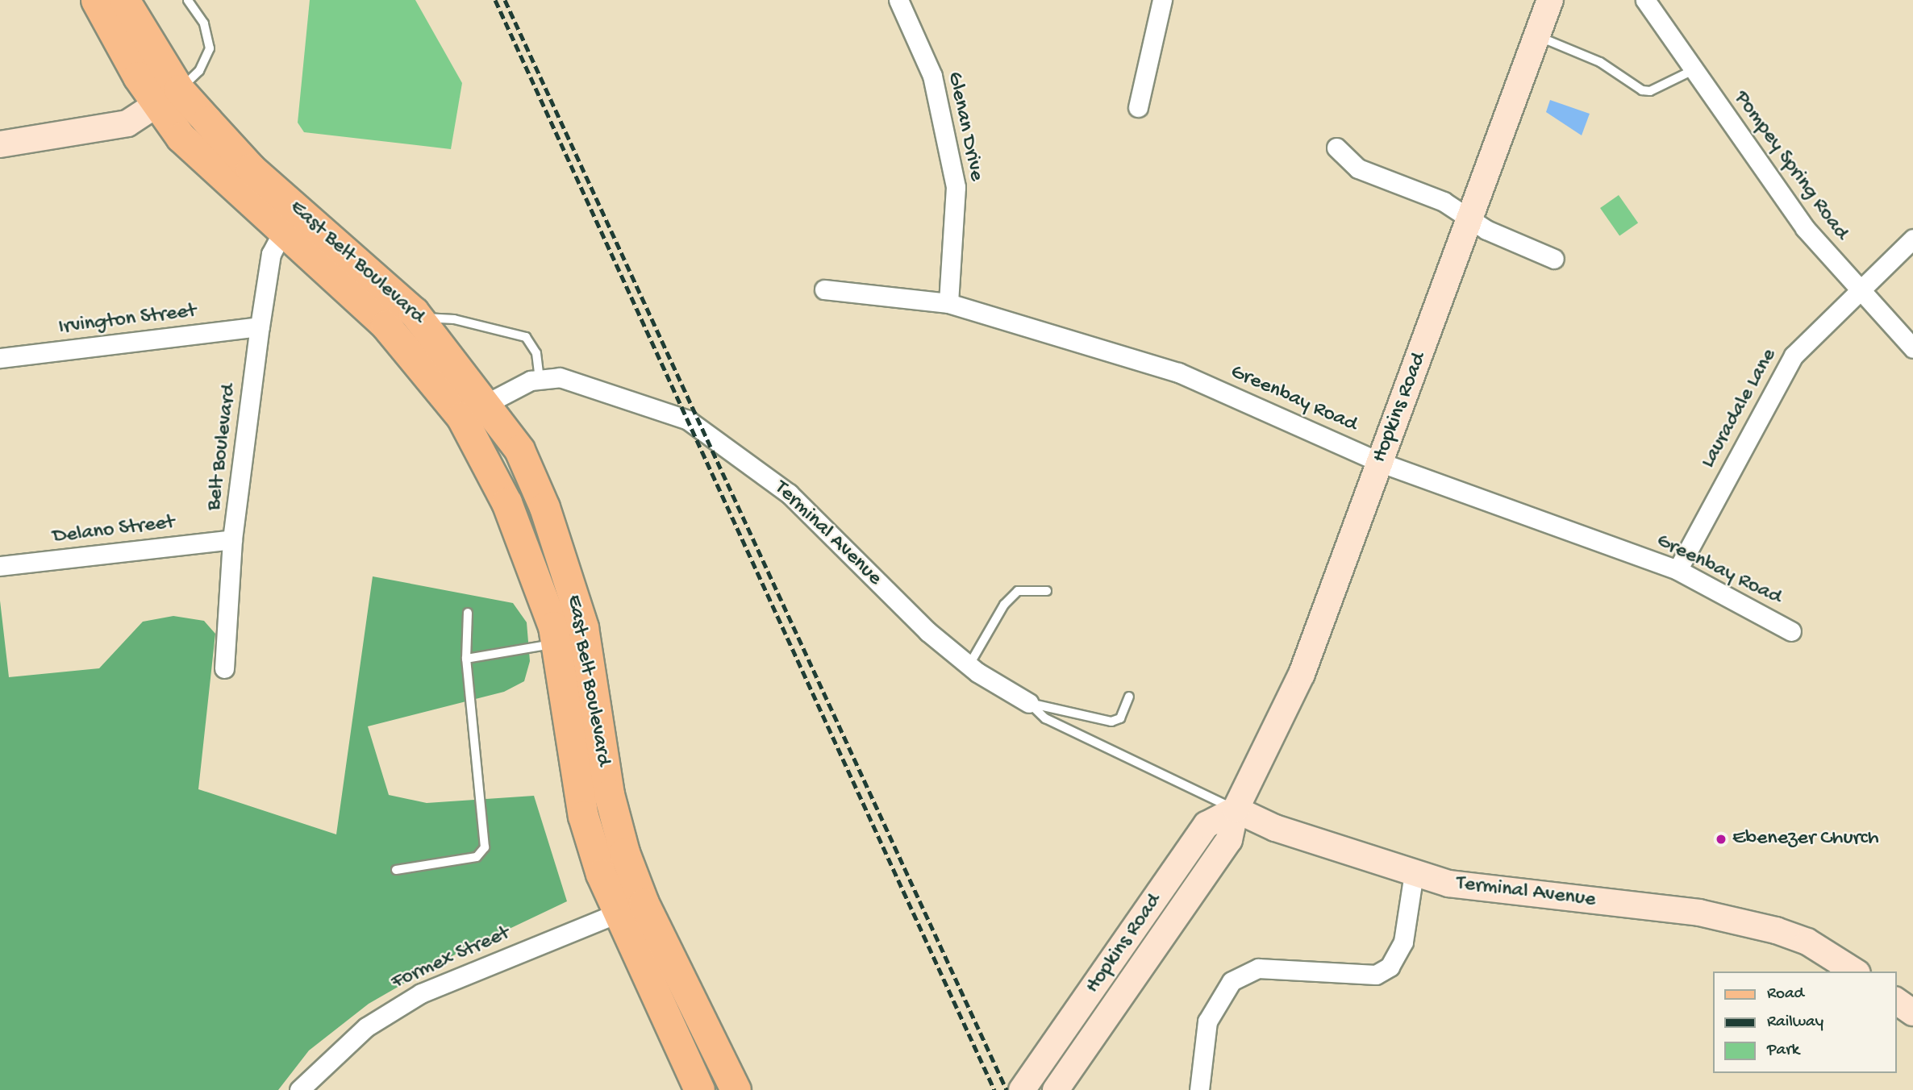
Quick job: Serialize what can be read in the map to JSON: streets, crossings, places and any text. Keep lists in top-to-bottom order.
{
  "streets": {
    "main road": ["East Belt Boulevard", "Hopkins Road", "Terminal Avenue"],
    "street": [
      "Glenan Drive",
      "Pompey Spring Road",
      "Irvington Street",
      "Greenbay Road",
      "Lauradale Lane",
      "Belt Boulevard",
      "Delano Street",
      "Formex Street"
    ]
  },
  "crossings": [
    ["Glenan Drive", "Greenbay Road"],
    ["Pompey Spring Road", "Lauradale Lane"],
    ["East Belt Boulevard", "Belt Boulevard"],
    ["East Belt Boulevard", "Terminal Avenue"],
    ["East Belt Boulevard", "Formex Street"],
    ["Irvington Street", "Belt Boulevard"],
    ["Greenbay Road", "Hopkins Road"],
    ["Greenbay Road", "Lauradale Lane"],
    ["Hopkins Road", "Terminal Avenue"],
    ["Belt Boulevard", "Delano Street"]
  ],
  "places": ["Ebenezer Church"],
  "legend": ["Road", "Railway", "Park"]
}
